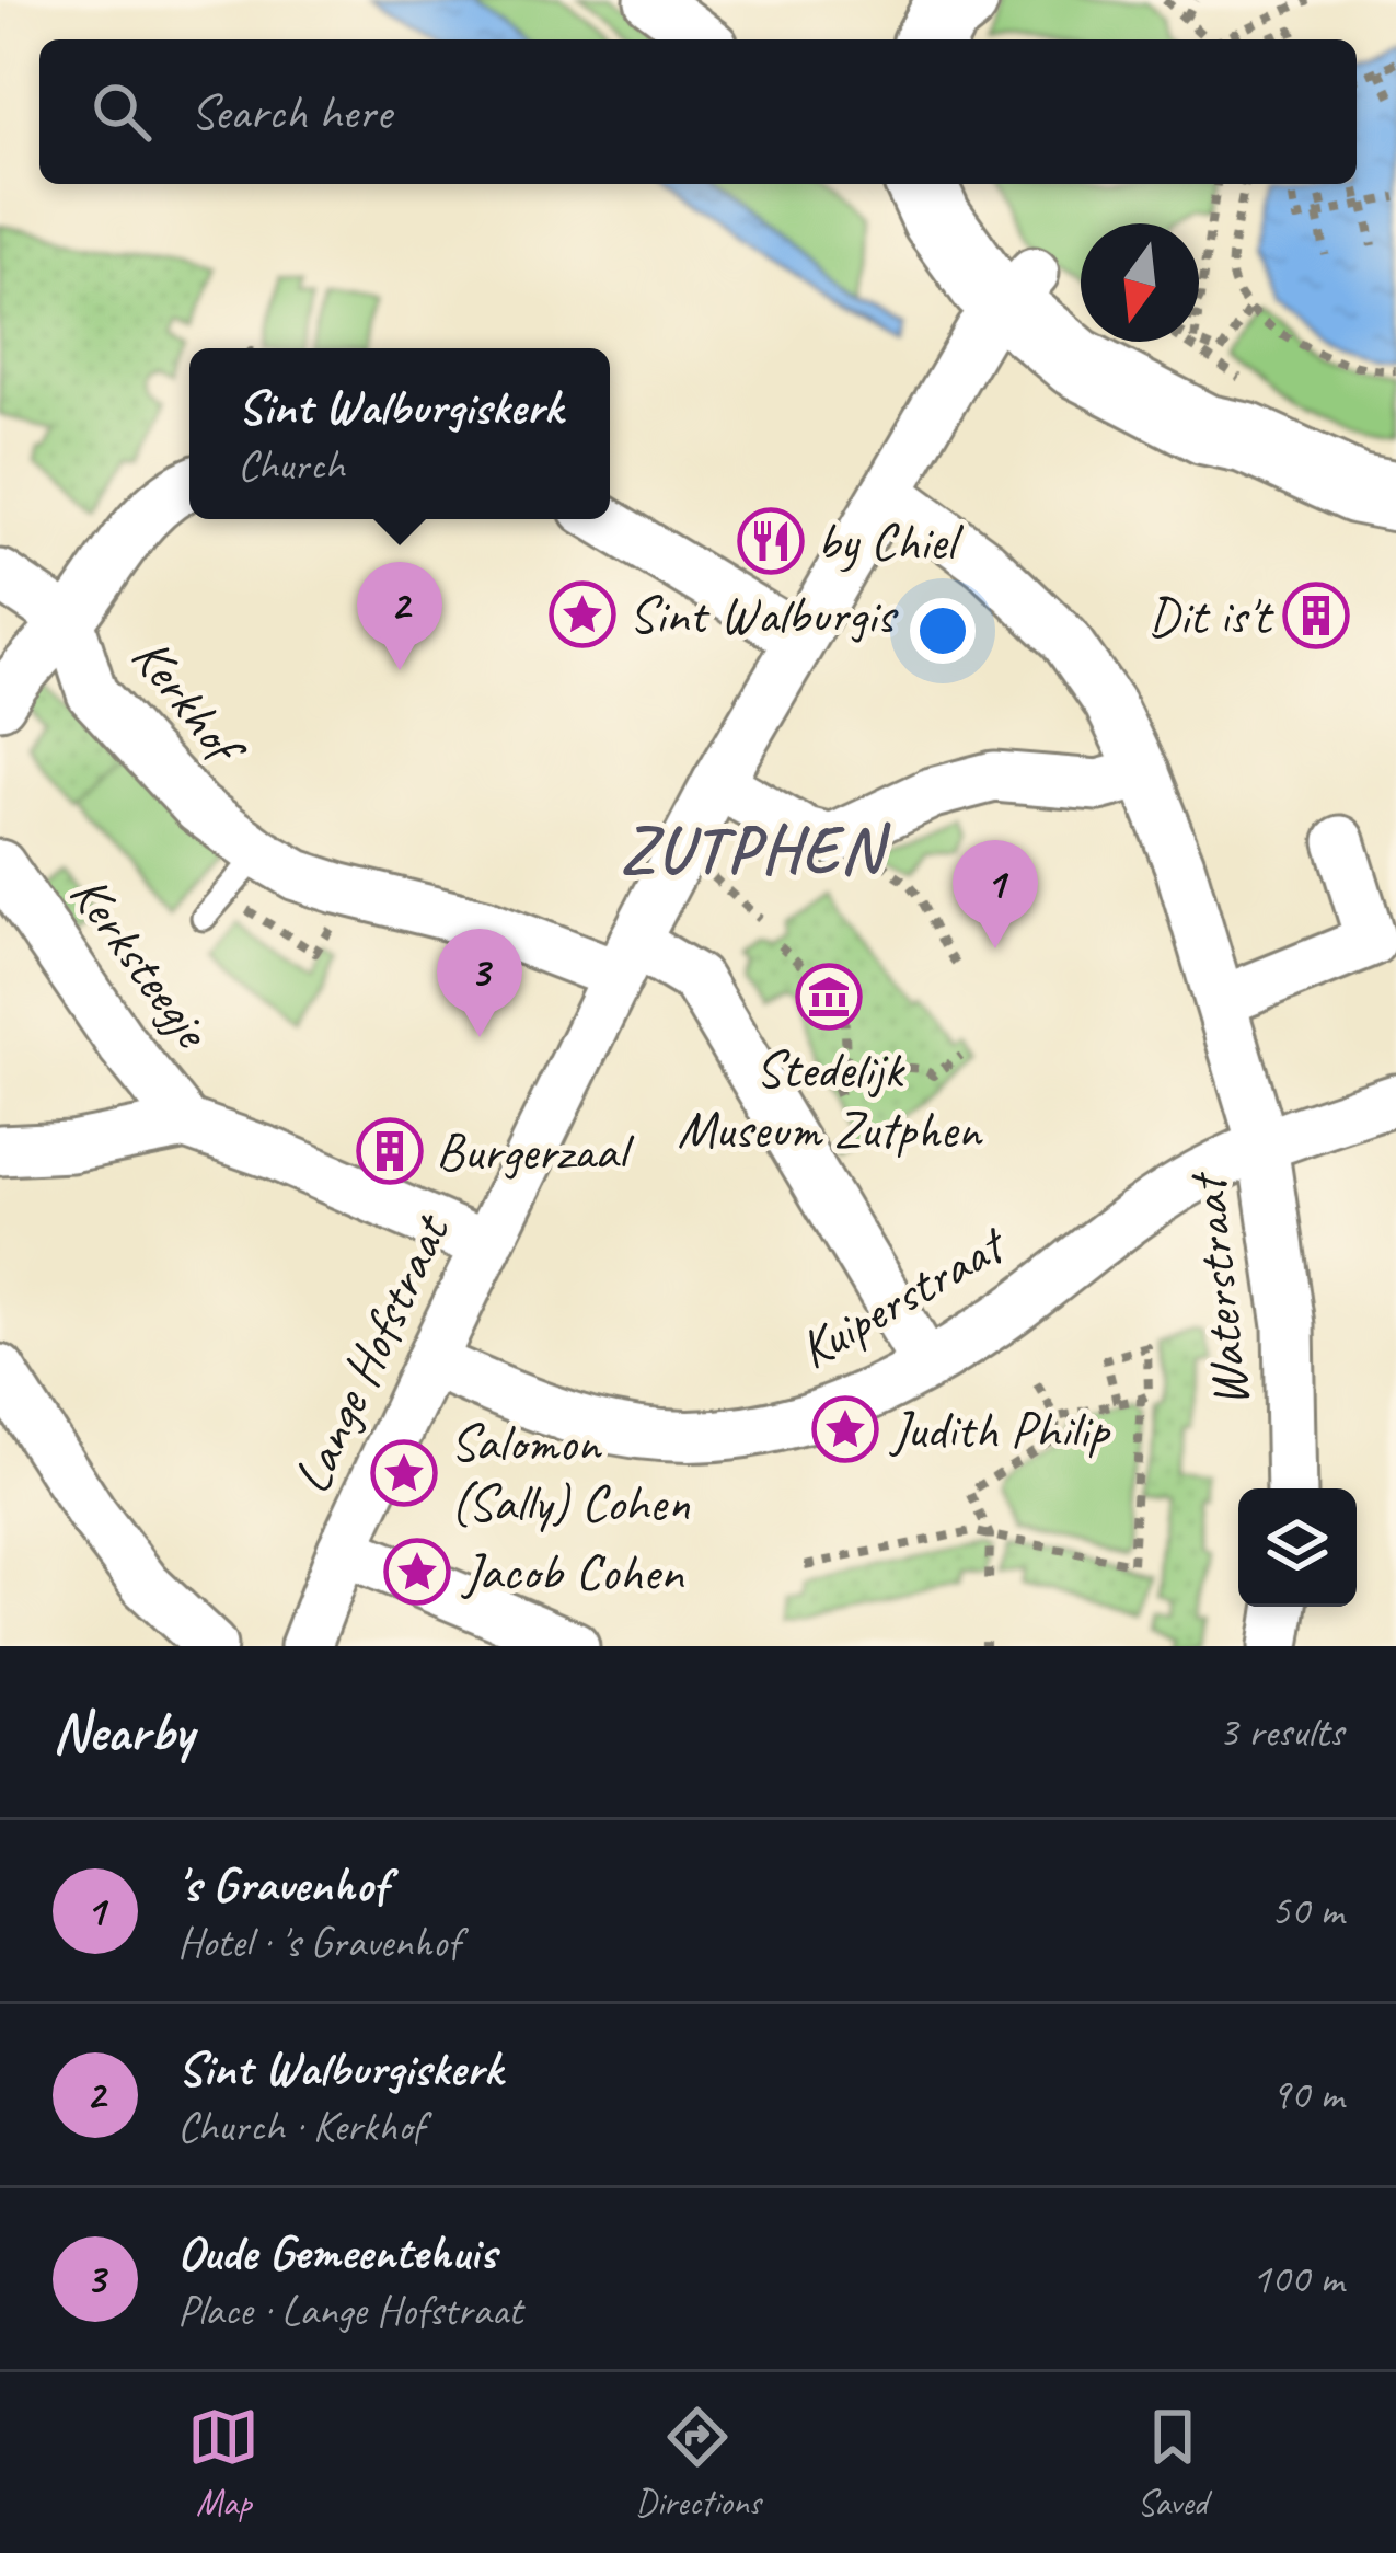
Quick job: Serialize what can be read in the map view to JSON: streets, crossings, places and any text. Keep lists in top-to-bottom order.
{
  "streets": {
    "street": [
      "Kerkhof",
      "Kerksteegje",
      "Waterstraat",
      "Kuiperstraat",
      "Lange Hofstraat"
    ]
  },
  "crossings": [
    ["Kerkhof", "Kuiperstraat"],
    ["Kerkhof", "Lange Hofstraat"],
    ["Waterstraat", "Kuiperstraat"],
    ["Waterstraat", "Lange Hofstraat"],
    ["Kuiperstraat", "Lange Hofstraat"]
  ],
  "districts": ["ZUTPHEN"],
  "places": {
    "restaurant": ["by Chiel"],
    "place": [
      "Sint Walburgis",
      "Judith Philip",
      "Salomon (Sally) Cohen",
      "Jacob Cohen"
    ],
    "building": ["Dit is't", "Burgerzaal"],
    "museum": ["Stedelijk Museum Zutphen"]
  },
  "north": "bottom",
  "page": {
    "search": "Search here",
    "popup": ["Sint Walburgiskerk", "Church"],
    "pins": ["2", "1", "3"],
    "heading": ["Nearby", "3 results"],
    "list": [
      {
        "mark": "1",
        "name": "'s Gravenhof",
        "note": "Hotel · 's Gravenhof",
        "value": "50 m"
      },
      {
        "mark": "2",
        "name": "Sint Walburgiskerk",
        "note": "Church · Kerkhof",
        "value": "90 m"
      },
      {
        "mark": "3",
        "name": "Oude Gemeentehuis",
        "note": "Place · Lange Hofstraat",
        "value": "100 m"
      }
    ],
    "nav": ["Map", "Directions", "Saved"]
  }
}
